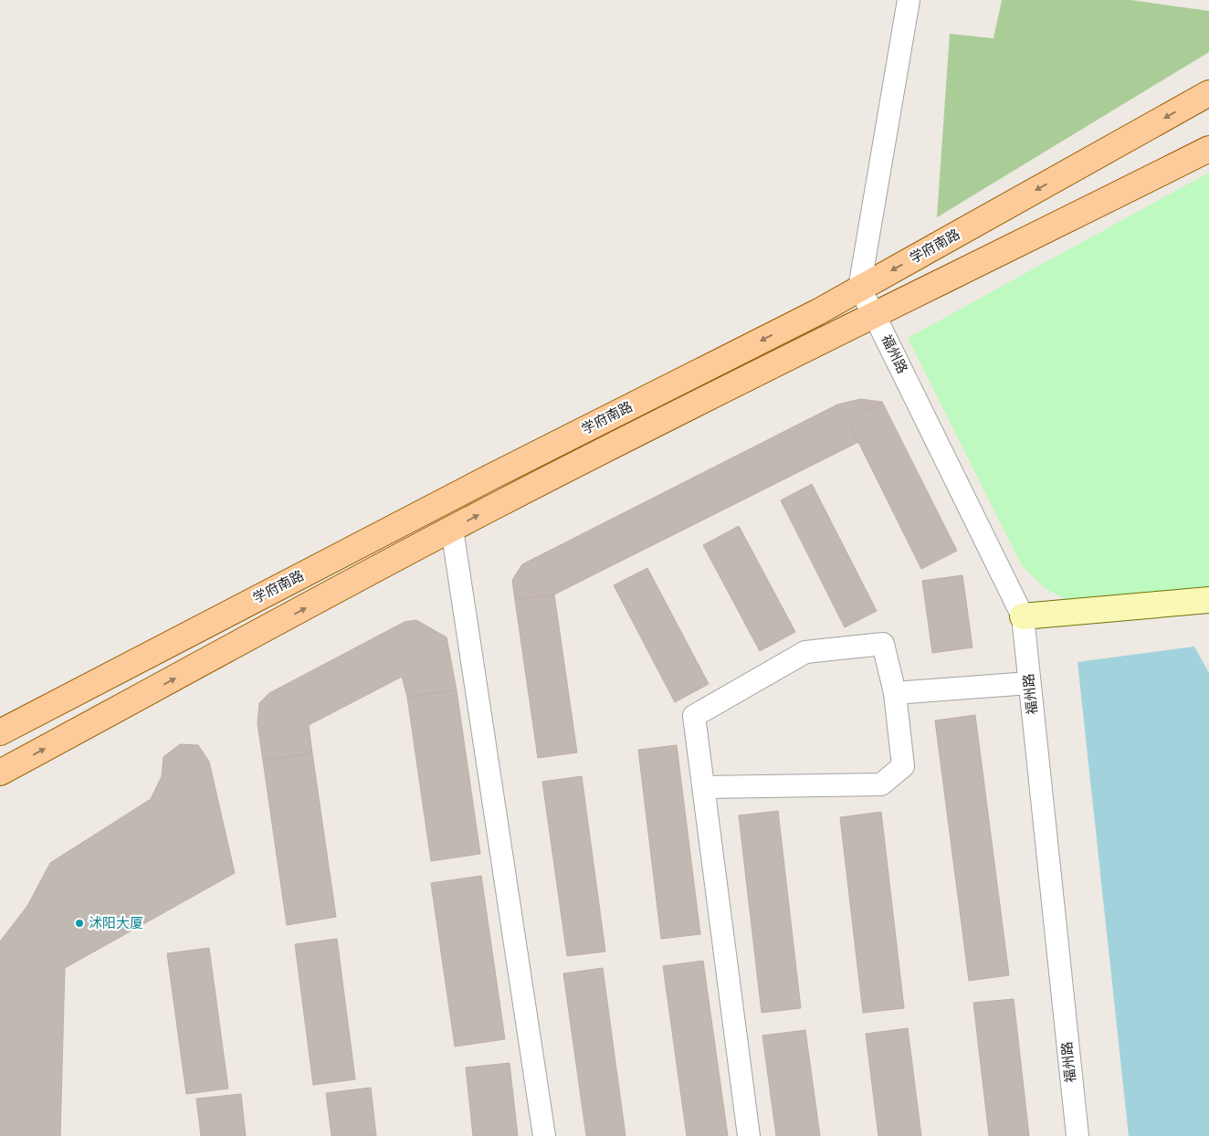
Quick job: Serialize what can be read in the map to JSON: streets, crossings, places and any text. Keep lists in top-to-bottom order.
{
  "streets": {
    "main road": ["学府南路"],
    "street": ["福州路"]
  },
  "crossings": [
    ["学府南路", "福州路"]
  ],
  "places": ["沭阳大厦"]
}
